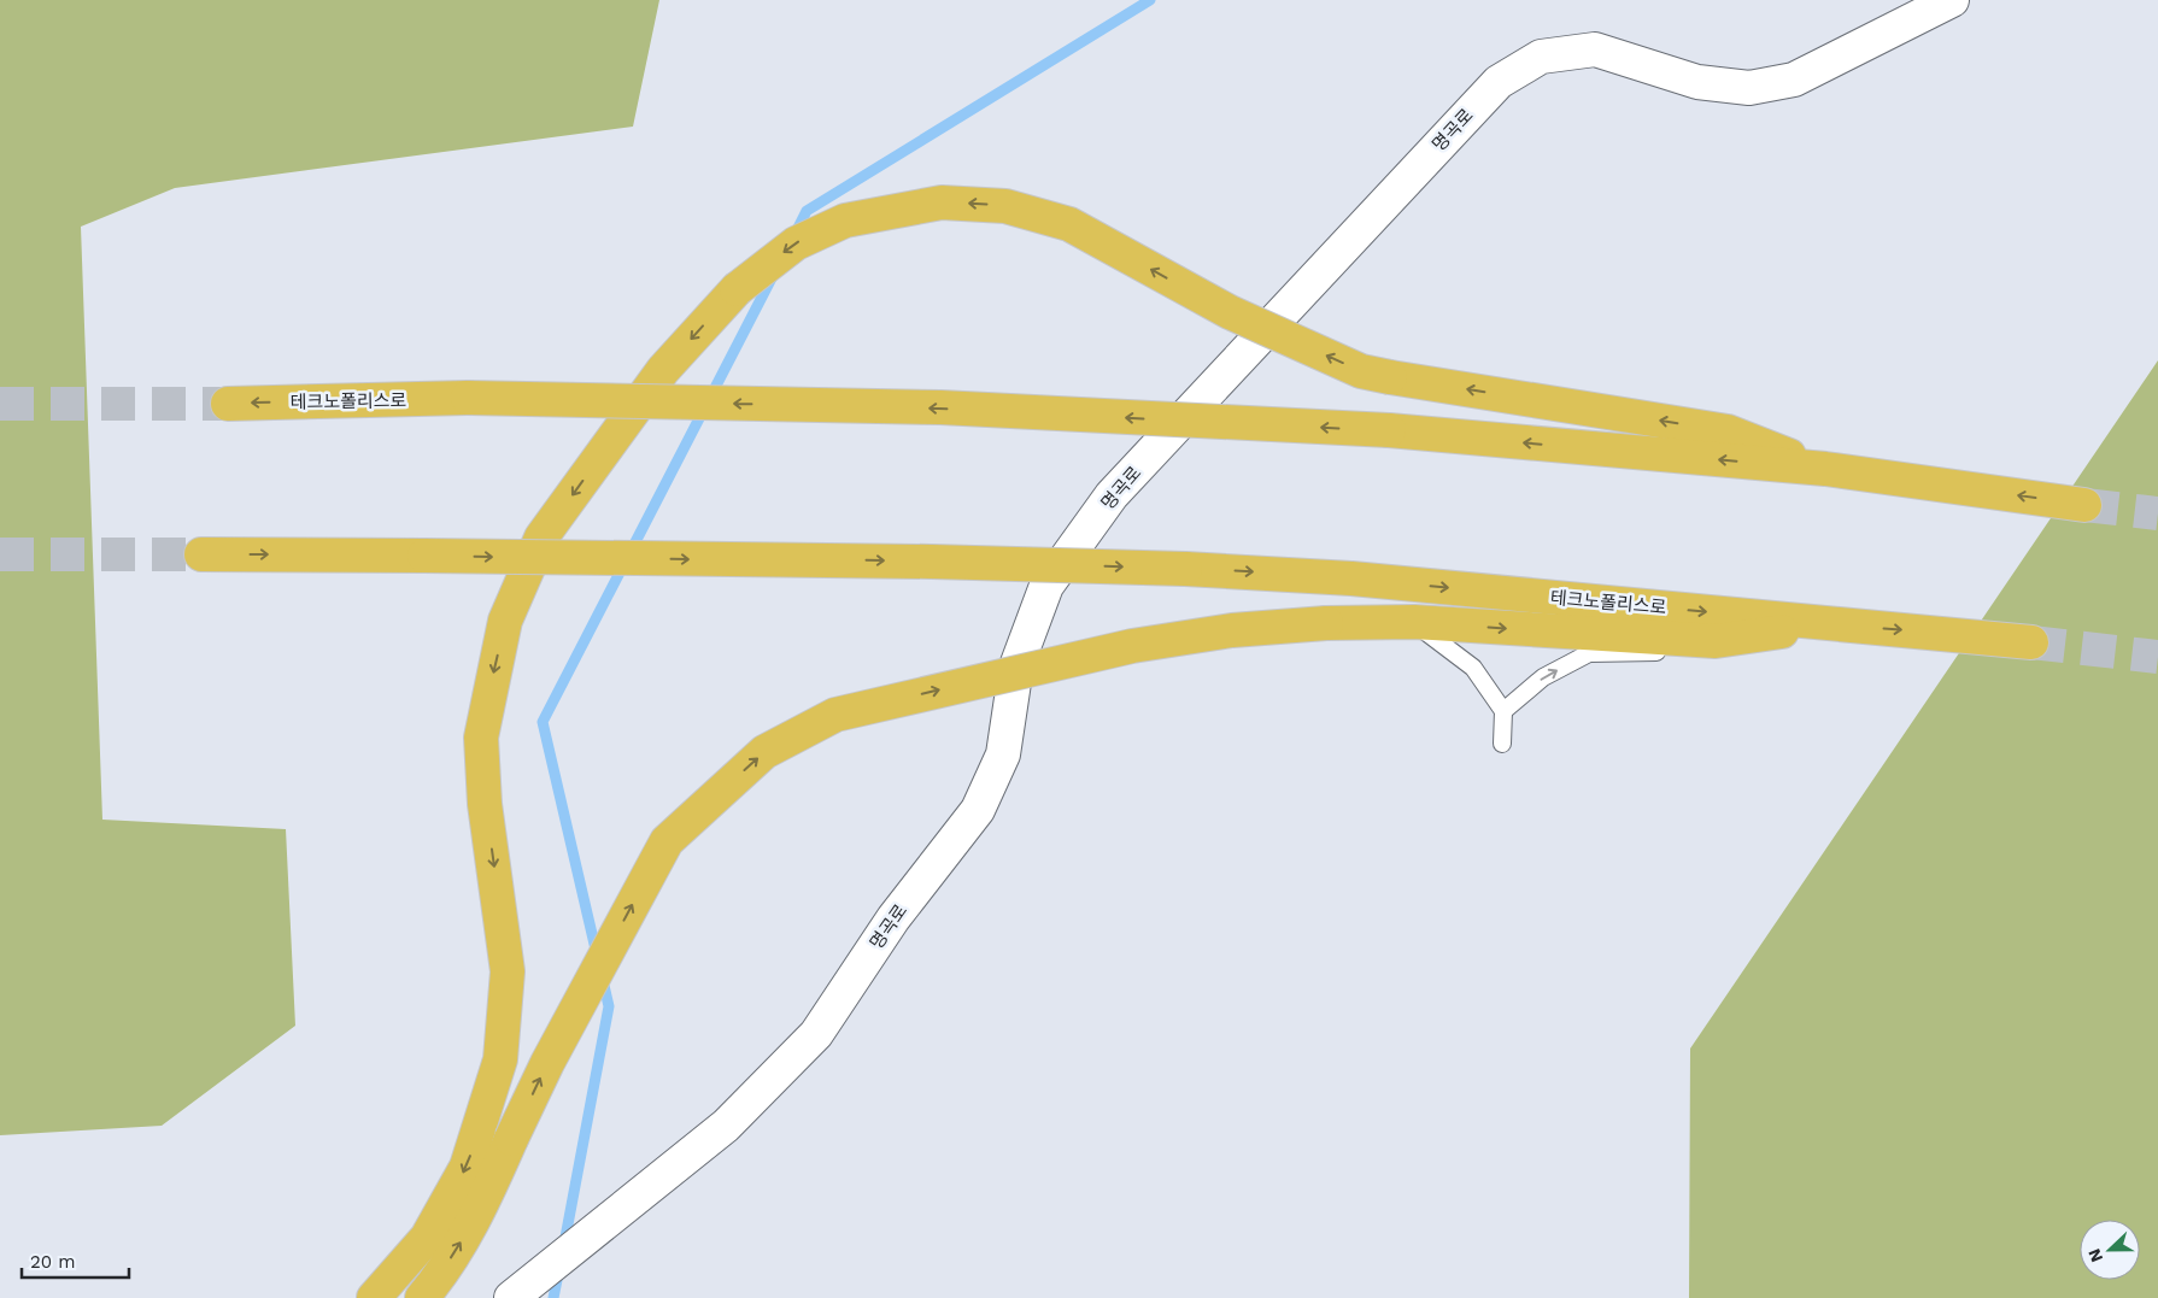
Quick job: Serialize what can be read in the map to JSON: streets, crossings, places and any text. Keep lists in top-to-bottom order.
{
  "streets": {
    "highway": ["테크노폴리스로"],
    "street": ["명곡로"]
  },
  "scale_bar": "20 m",
  "north": "left"
}
